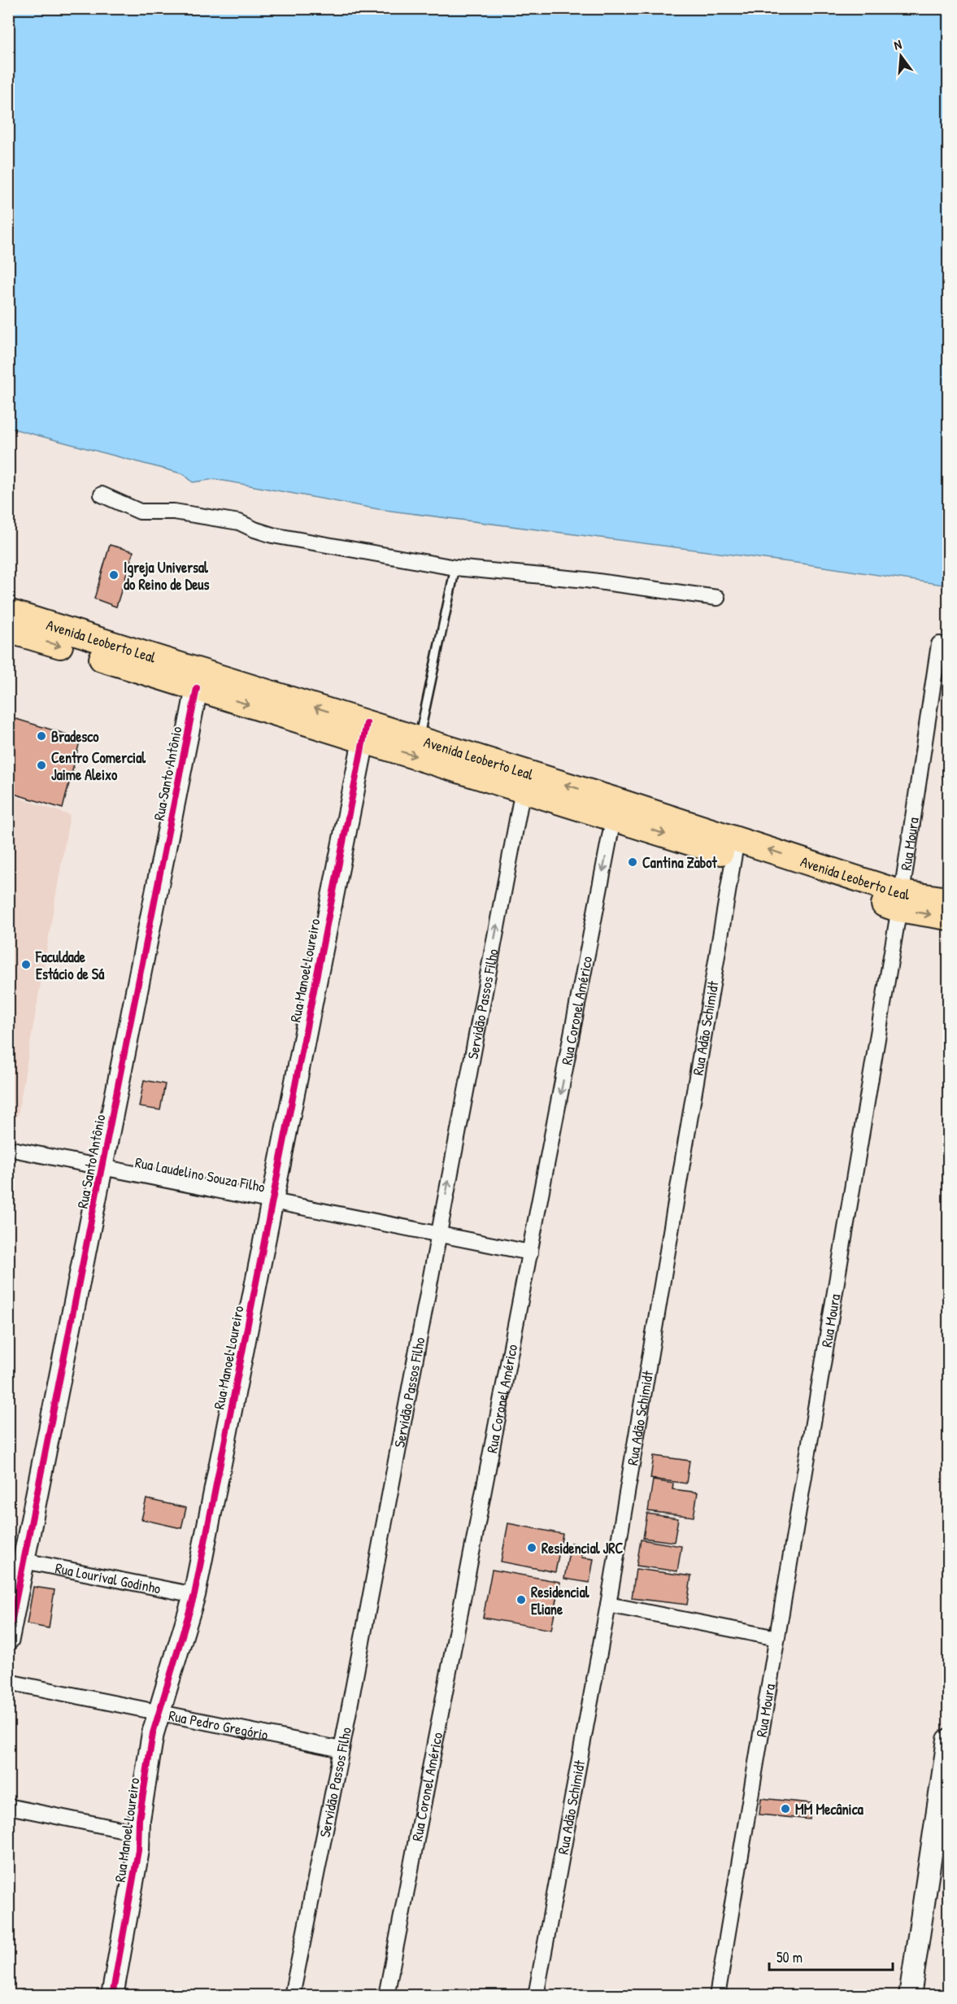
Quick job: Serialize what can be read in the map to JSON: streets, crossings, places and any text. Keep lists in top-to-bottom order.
{
  "streets": {
    "main road": ["Avenida Leoberto Leal"],
    "street": [
      "Rua Santo Antônio",
      "Rua Moura",
      "Rua Manoel Loureiro",
      "Servidão Passos Filho",
      "Rua Coronel Américo",
      "Rua Adão Schimidt",
      "Rua Laudelino Souza Filho",
      "Rua Lourival Godinho",
      "Rua Pedro Gregório"
    ]
  },
  "crossings": [
    ["Avenida Leoberto Leal", "Rua Santo Antônio"],
    ["Avenida Leoberto Leal", "Rua Moura"],
    ["Avenida Leoberto Leal", "Rua Manoel Loureiro"],
    ["Avenida Leoberto Leal", "Servidão Passos Filho"],
    ["Avenida Leoberto Leal", "Rua Coronel Américo"],
    ["Avenida Leoberto Leal", "Rua Adão Schimidt"],
    ["Rua Santo Antônio", "Rua Laudelino Souza Filho"],
    ["Rua Santo Antônio", "Rua Lourival Godinho"],
    ["Rua Manoel Loureiro", "Rua Laudelino Souza Filho"],
    ["Rua Manoel Loureiro", "Rua Lourival Godinho"],
    ["Rua Manoel Loureiro", "Rua Pedro Gregório"],
    ["Servidão Passos Filho", "Rua Laudelino Souza Filho"],
    ["Servidão Passos Filho", "Rua Pedro Gregório"],
    ["Rua Coronel Américo", "Rua Laudelino Souza Filho"]
  ],
  "one_way": ["Servidão Passos Filho", "Rua Coronel Américo"],
  "places": [
    "Igreja Universal do Reino de Deus",
    "Bradesco",
    "Centro Comercial Jaime Aleixo",
    "Cantina Zabot",
    "Faculdade Estácio de Sá",
    "Residencial JRC",
    "Residencial Eliane",
    "MM Mecânica"
  ],
  "scale_bar": "50 m",
  "north": "top"
}
